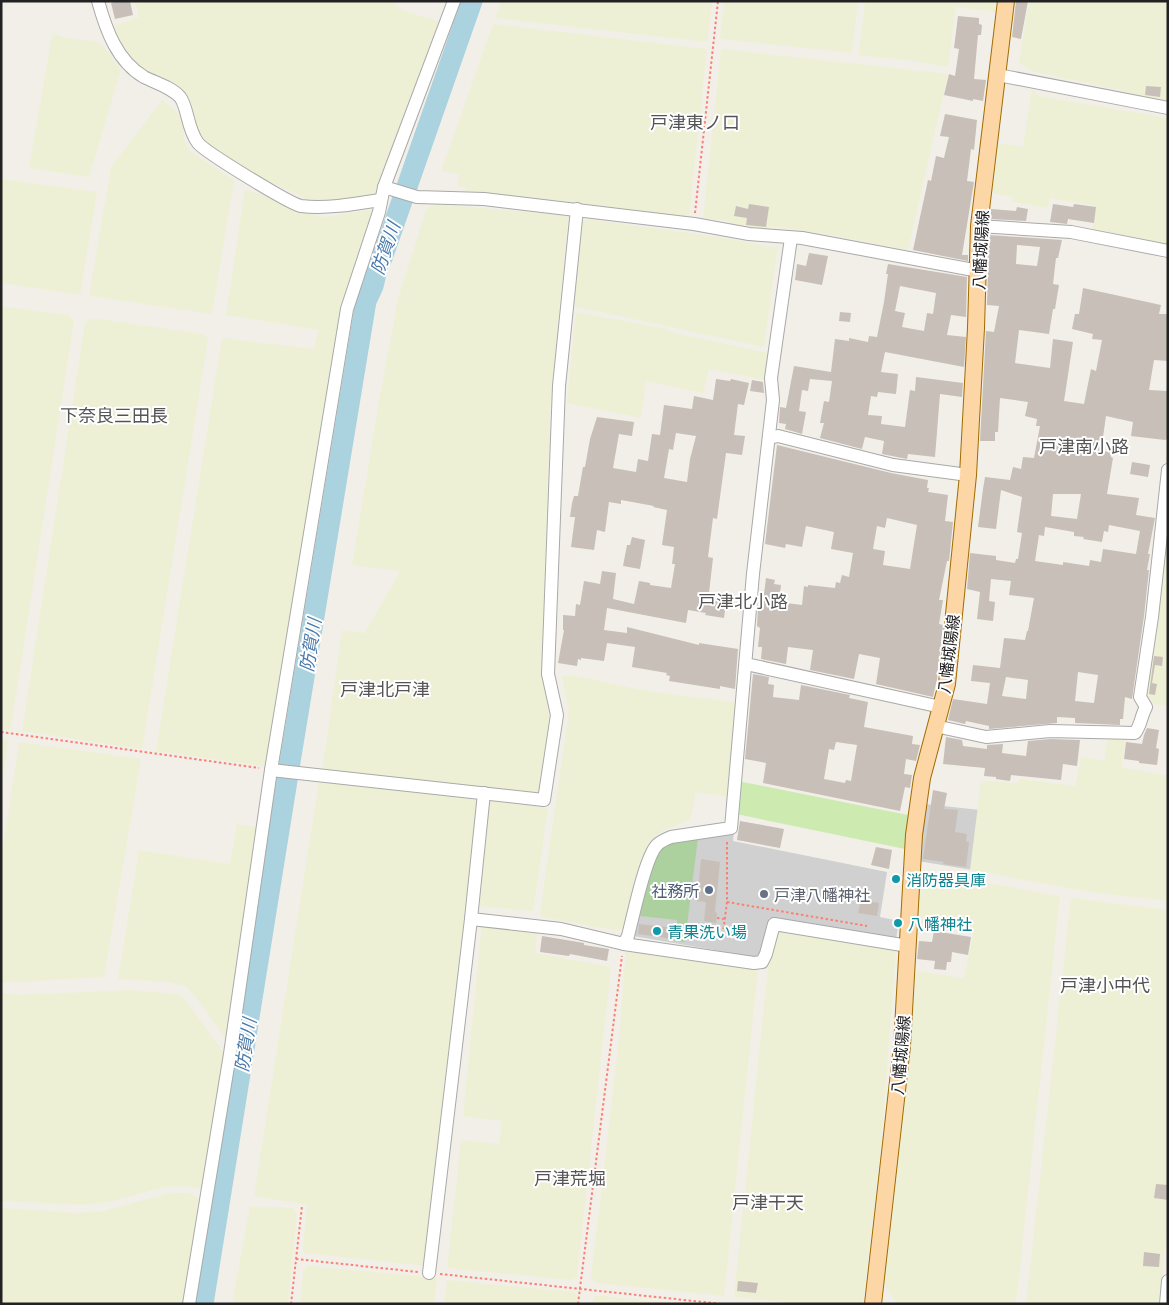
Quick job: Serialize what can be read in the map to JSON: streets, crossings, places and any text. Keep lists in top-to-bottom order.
{
  "streets": {
    "main road": ["八幡城陽線"]
  },
  "districts": [
    "戸津東ノ口",
    "下奈良三田長",
    "戸津南小路",
    "戸津北小路",
    "戸津北戸津",
    "戸津小中代",
    "戸津荒堀",
    "戸津干天"
  ],
  "water": ["防賀川"],
  "places": [
    "消防器具庫",
    "社務所",
    "戸津八幡神社",
    "八幡神社",
    "青果洗い場"
  ]
}
